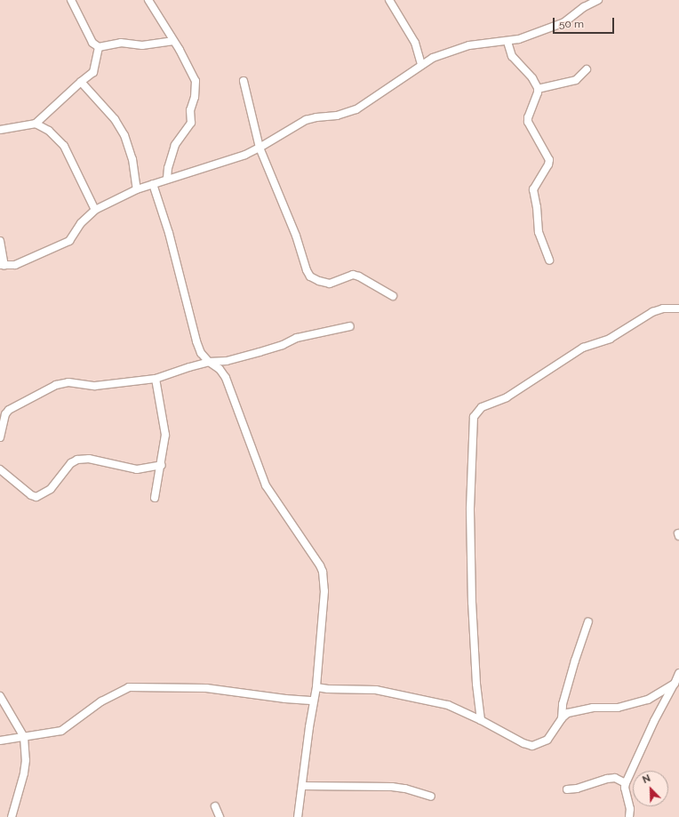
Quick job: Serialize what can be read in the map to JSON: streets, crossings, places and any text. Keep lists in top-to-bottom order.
{
  "scale_bar": "50 m",
  "north": "top left"
}
